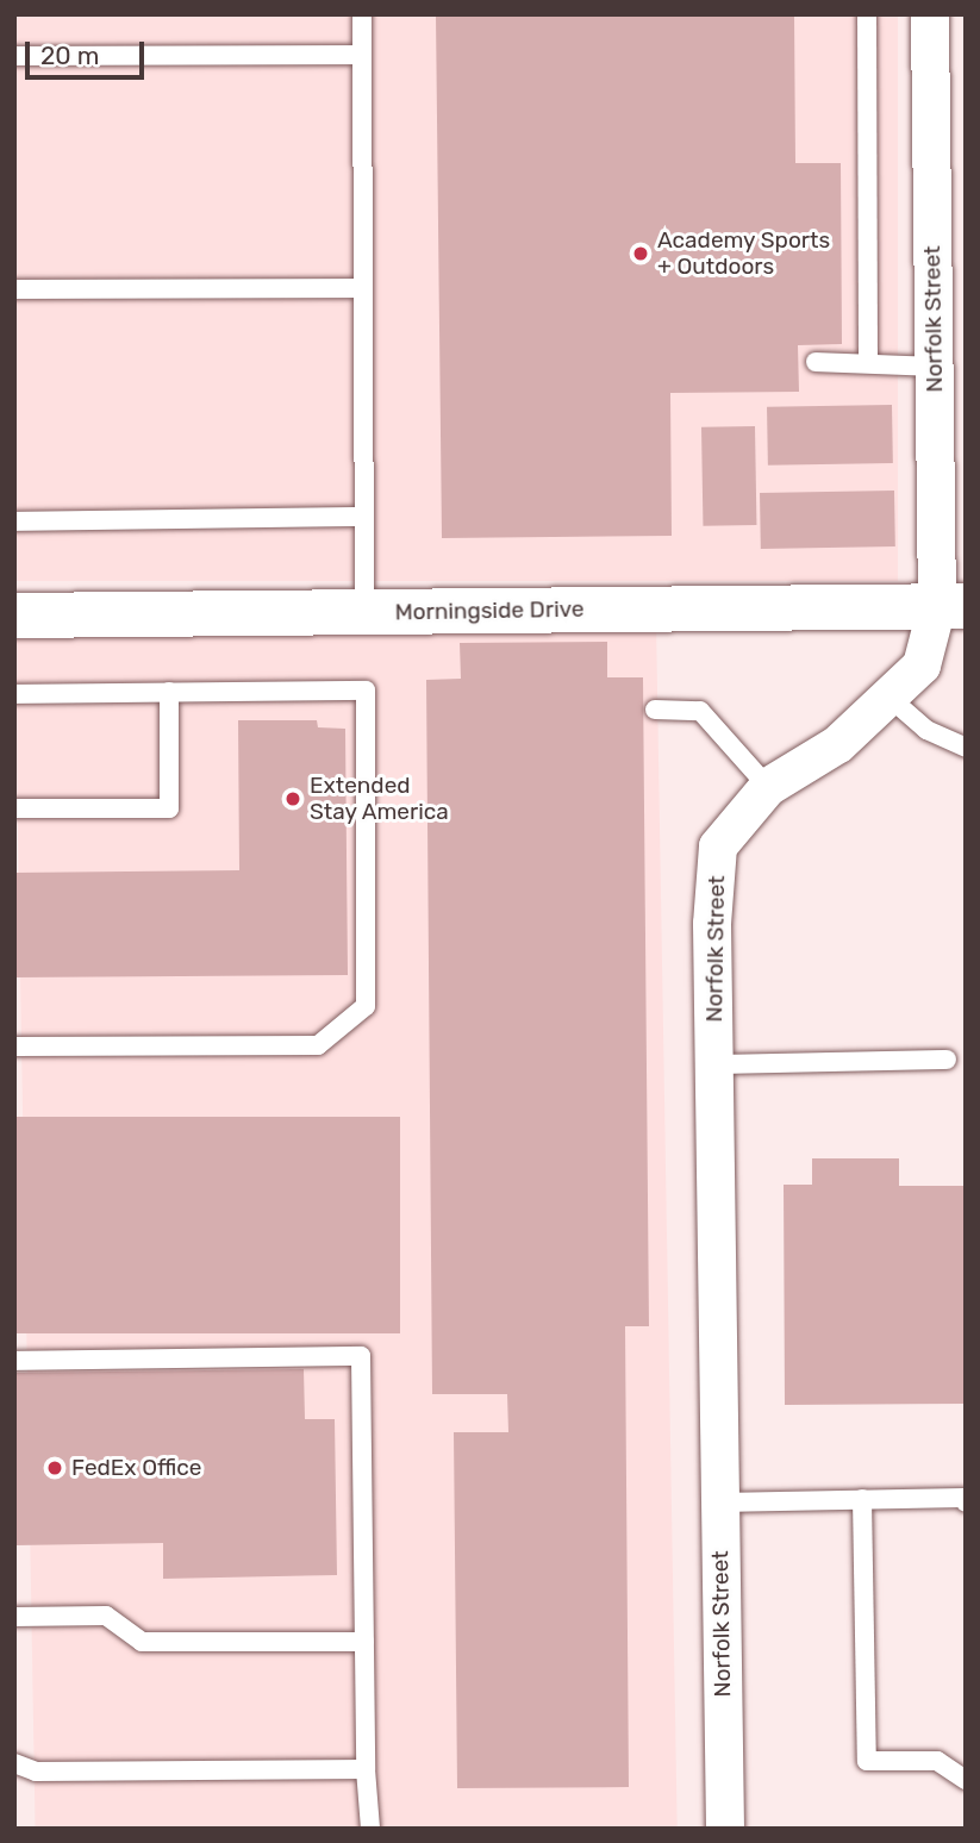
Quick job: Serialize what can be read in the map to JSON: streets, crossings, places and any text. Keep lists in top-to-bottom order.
{
  "streets": {
    "street": ["Norfolk Street", "Morningside Drive"]
  },
  "crossings": [
    ["Norfolk Street", "Morningside Drive"]
  ],
  "places": ["Academy Sports + Outdoors", "Extended Stay America", "FedEx Office"],
  "scale_bar": "20 m"
}
